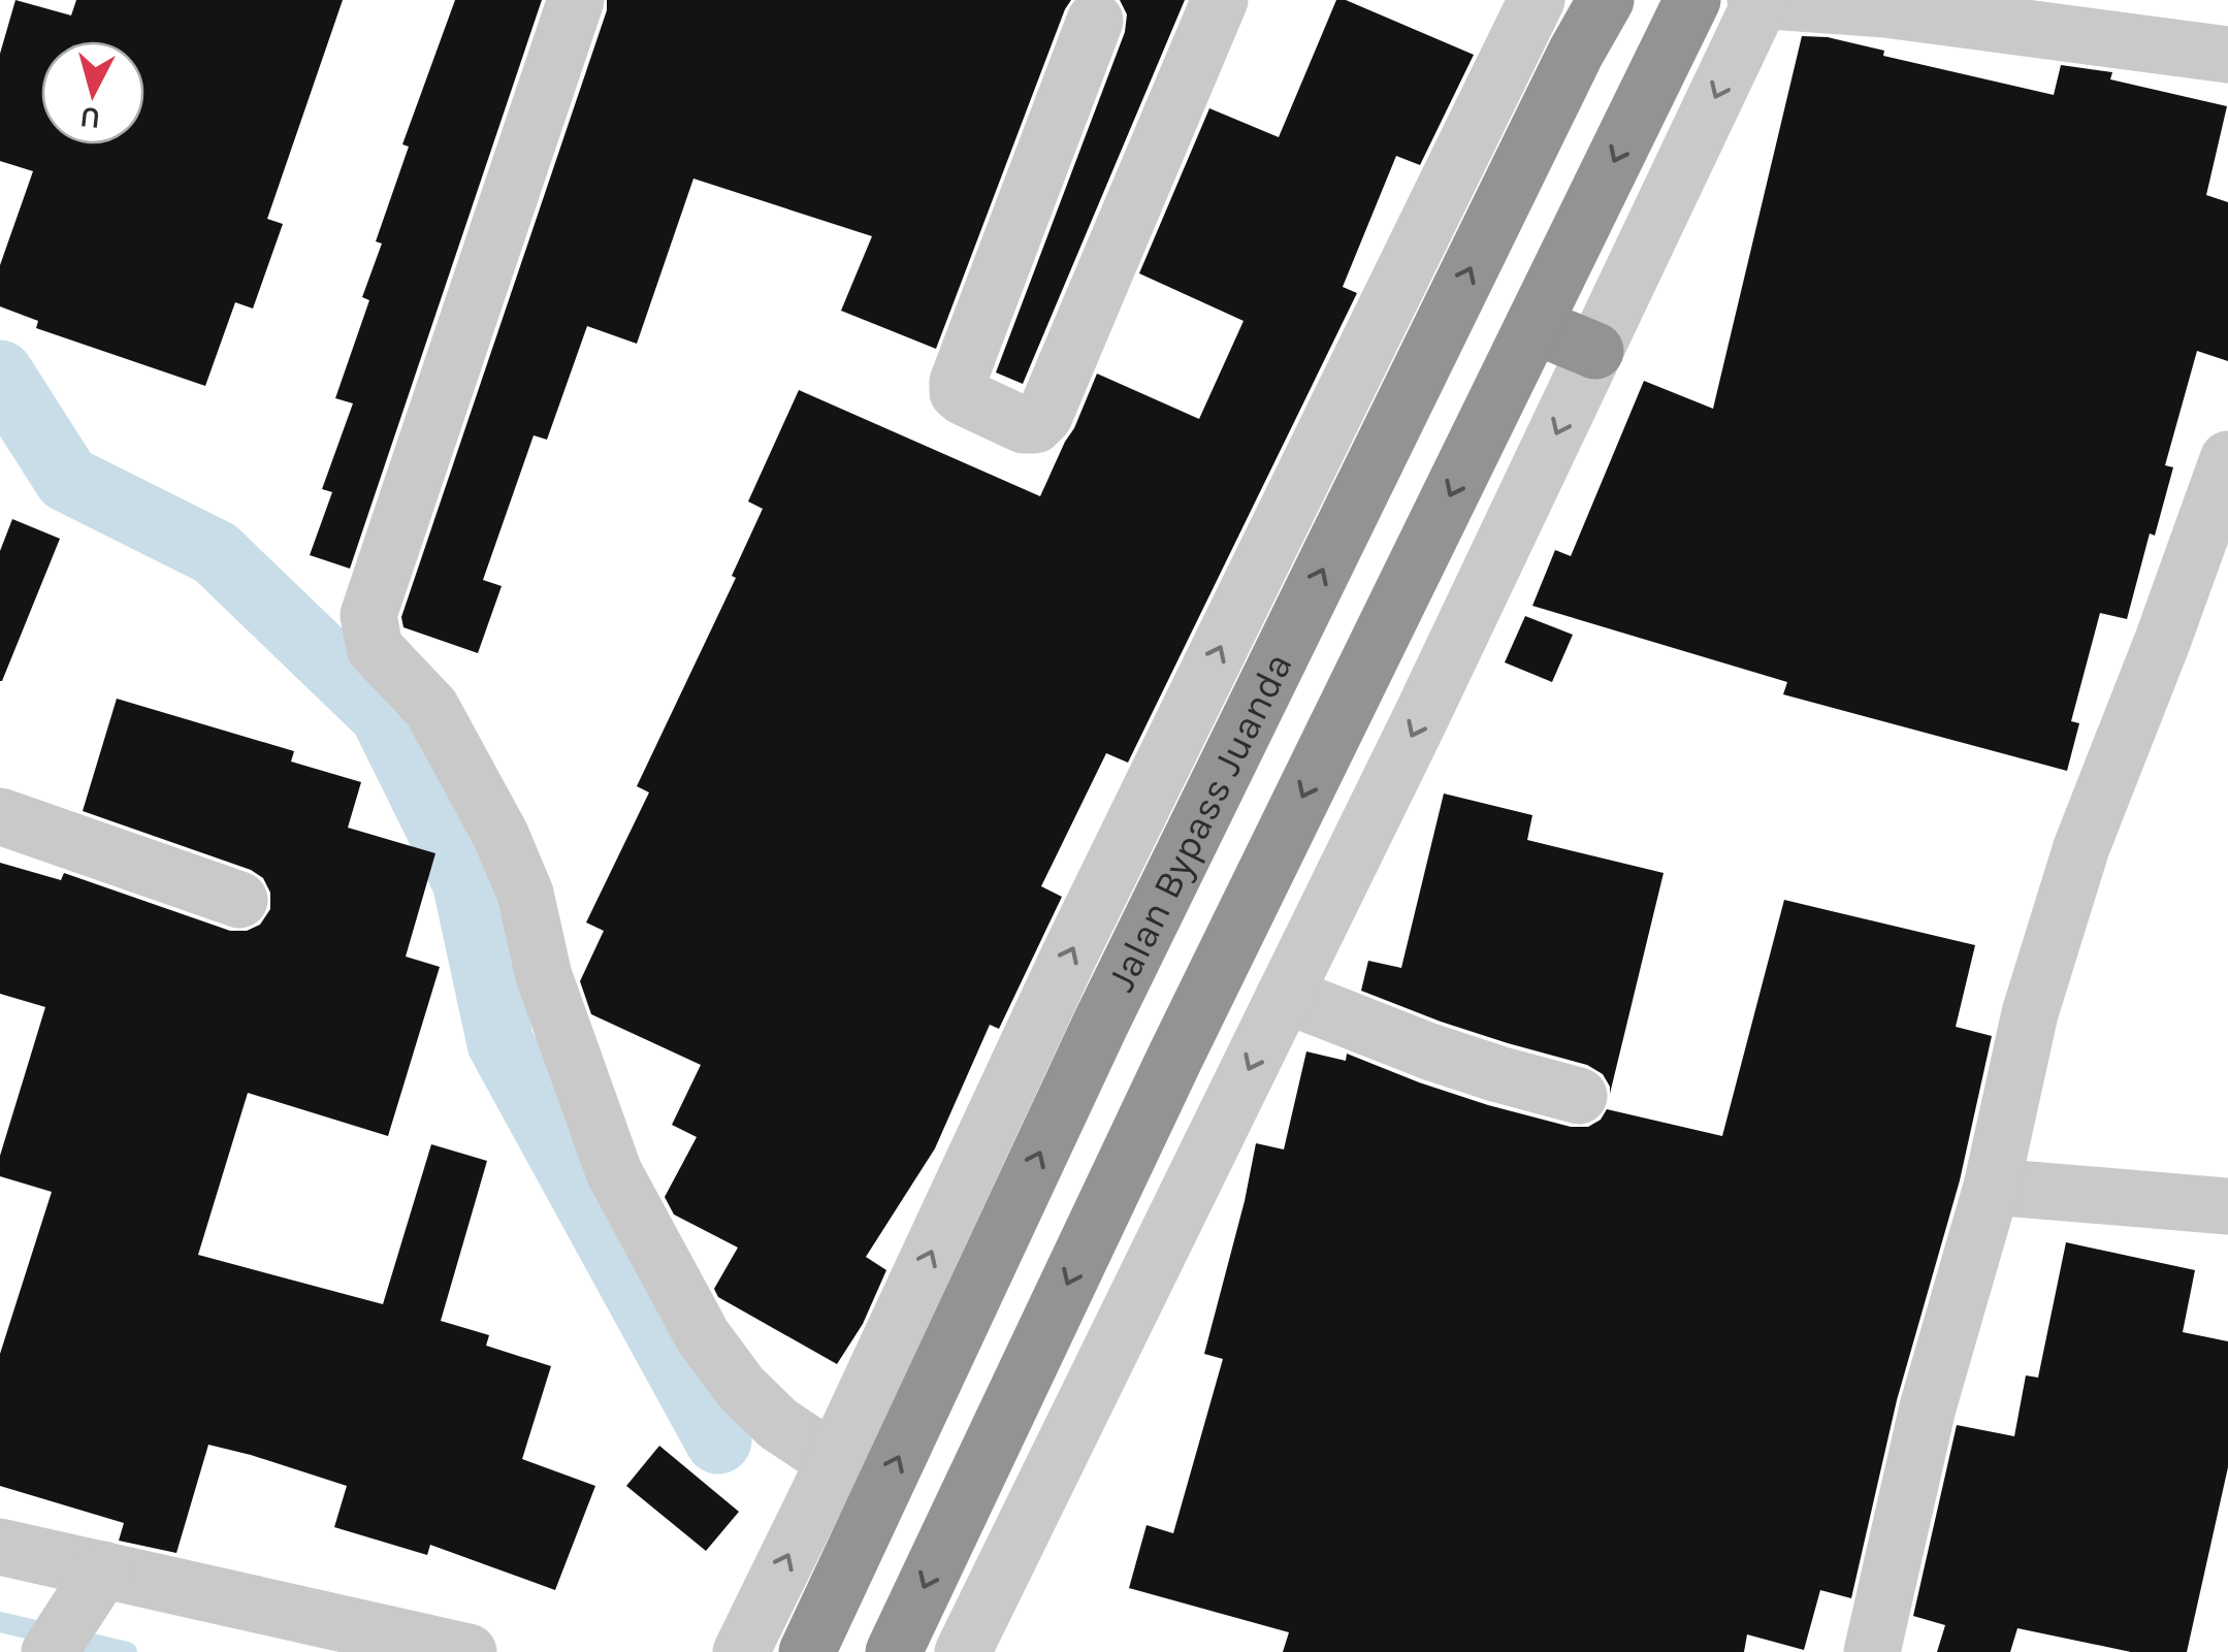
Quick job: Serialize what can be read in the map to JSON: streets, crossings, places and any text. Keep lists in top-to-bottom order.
{
  "streets": {
    "highway": ["Jalan Bypass Juanda"]
  },
  "north": "bottom"
}
